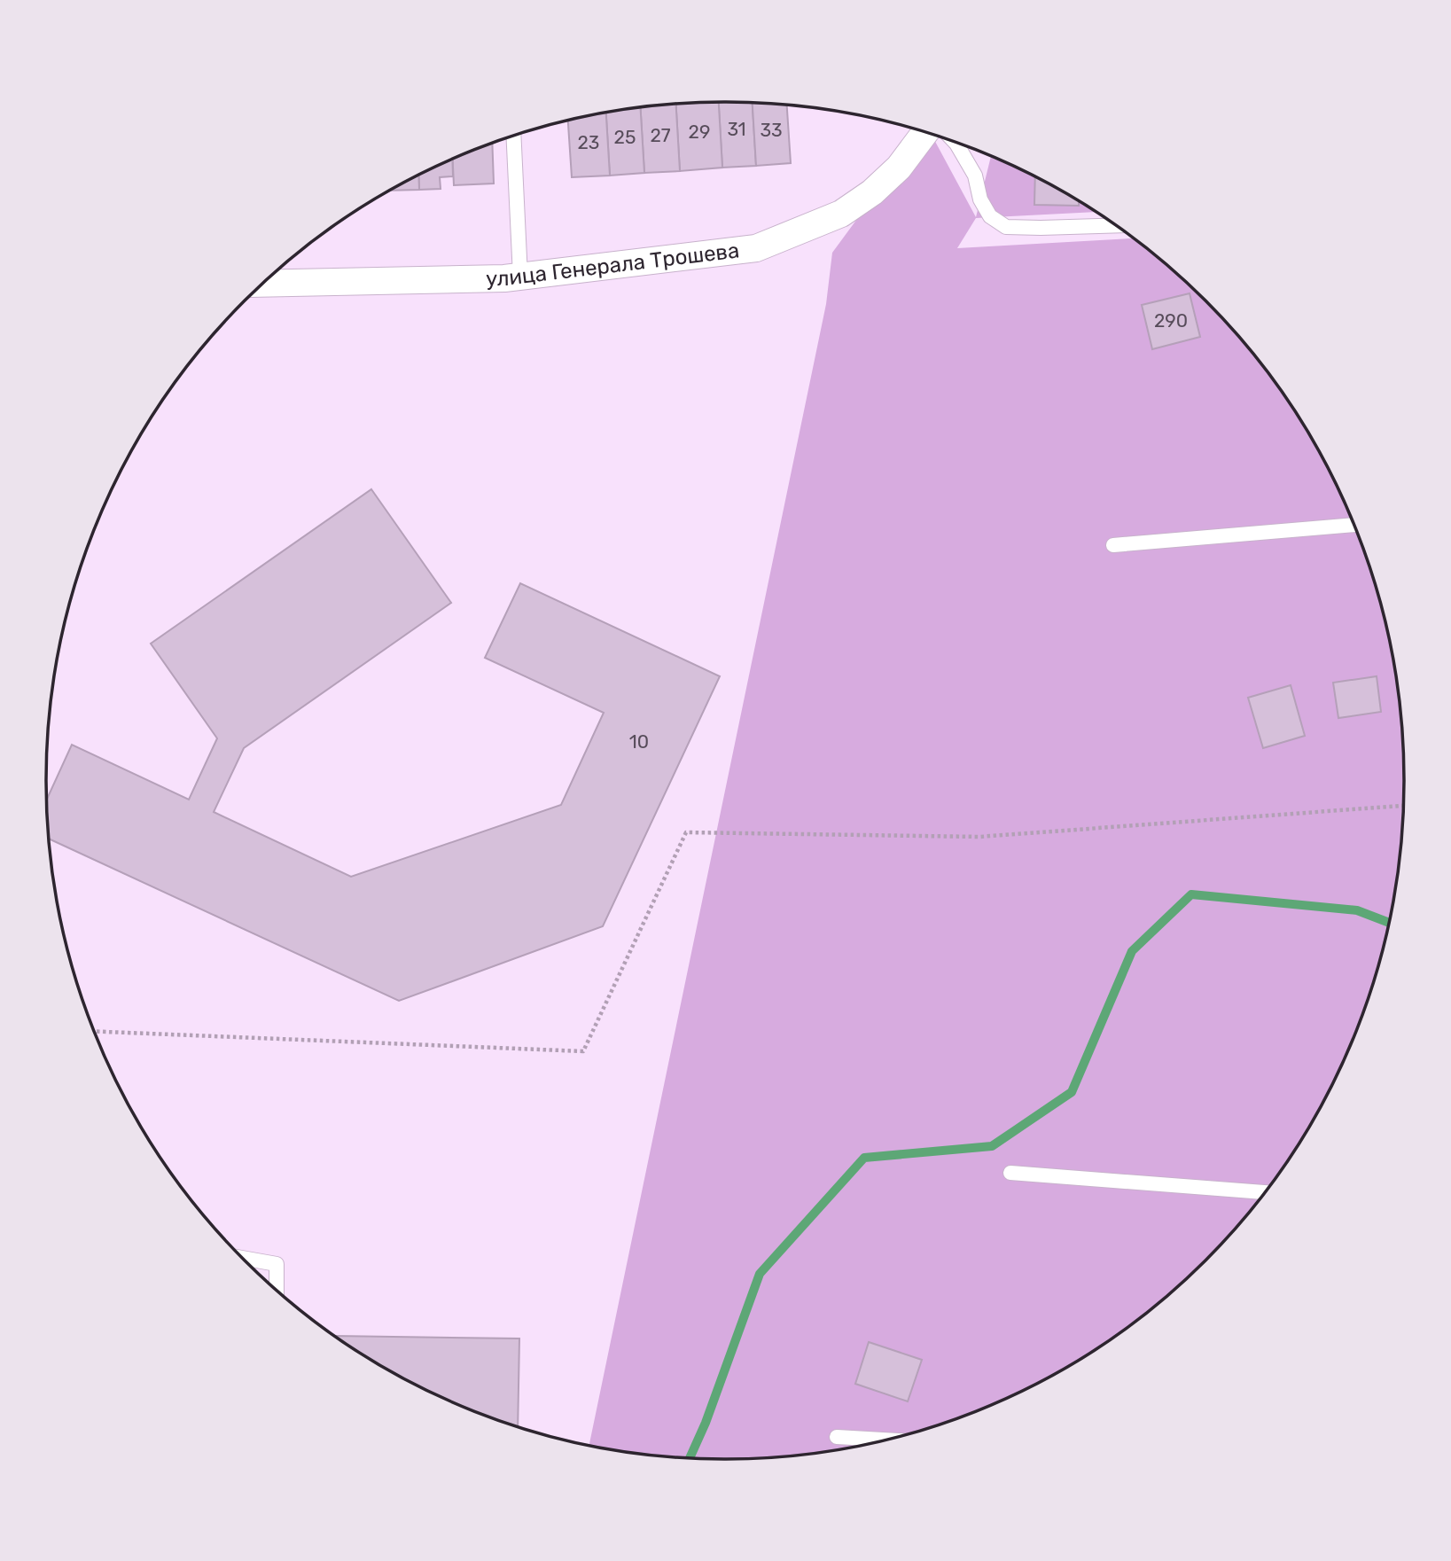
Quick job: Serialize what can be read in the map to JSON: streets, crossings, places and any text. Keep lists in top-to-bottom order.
{
  "streets": {
    "street": ["улица Генерала Трошева"]
  },
  "house_numbers": [
    "31",
    "33",
    "29",
    "27",
    "25",
    "23",
    "290",
    "10"
  ]
}
